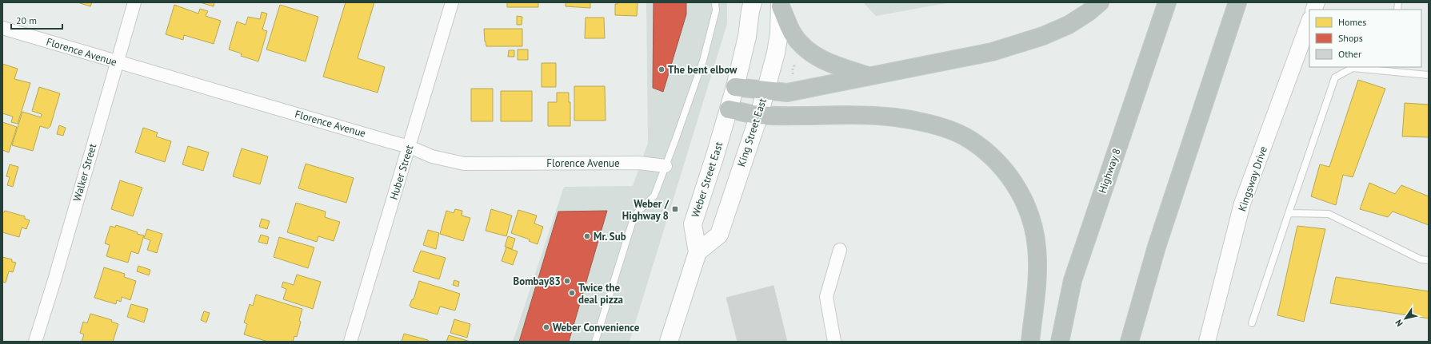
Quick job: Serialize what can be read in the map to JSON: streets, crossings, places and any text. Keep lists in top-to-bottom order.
{
  "streets": {
    "highway": ["Highway 8"],
    "main road": ["King Street East", "Weber Street East"],
    "street": [
      "Florence Avenue",
      "Walker Street",
      "Huber Street",
      "Kingsway Drive"
    ]
  },
  "crossings": [
    ["Florence Avenue", "Walker Street"],
    ["Florence Avenue", "Huber Street"],
    ["King Street East", "Weber Street East"]
  ],
  "places": {
    "other": [
      "The bent elbow",
      "Mr. Sub",
      "Bombay83",
      "Twice the deal pizza",
      "Weber Convenience"
    ],
    "transit": ["Weber / Highway 8"]
  },
  "legend": ["Homes", "Shops", "Other"],
  "scale_bar": "20 m",
  "north": "bottom left"
}
